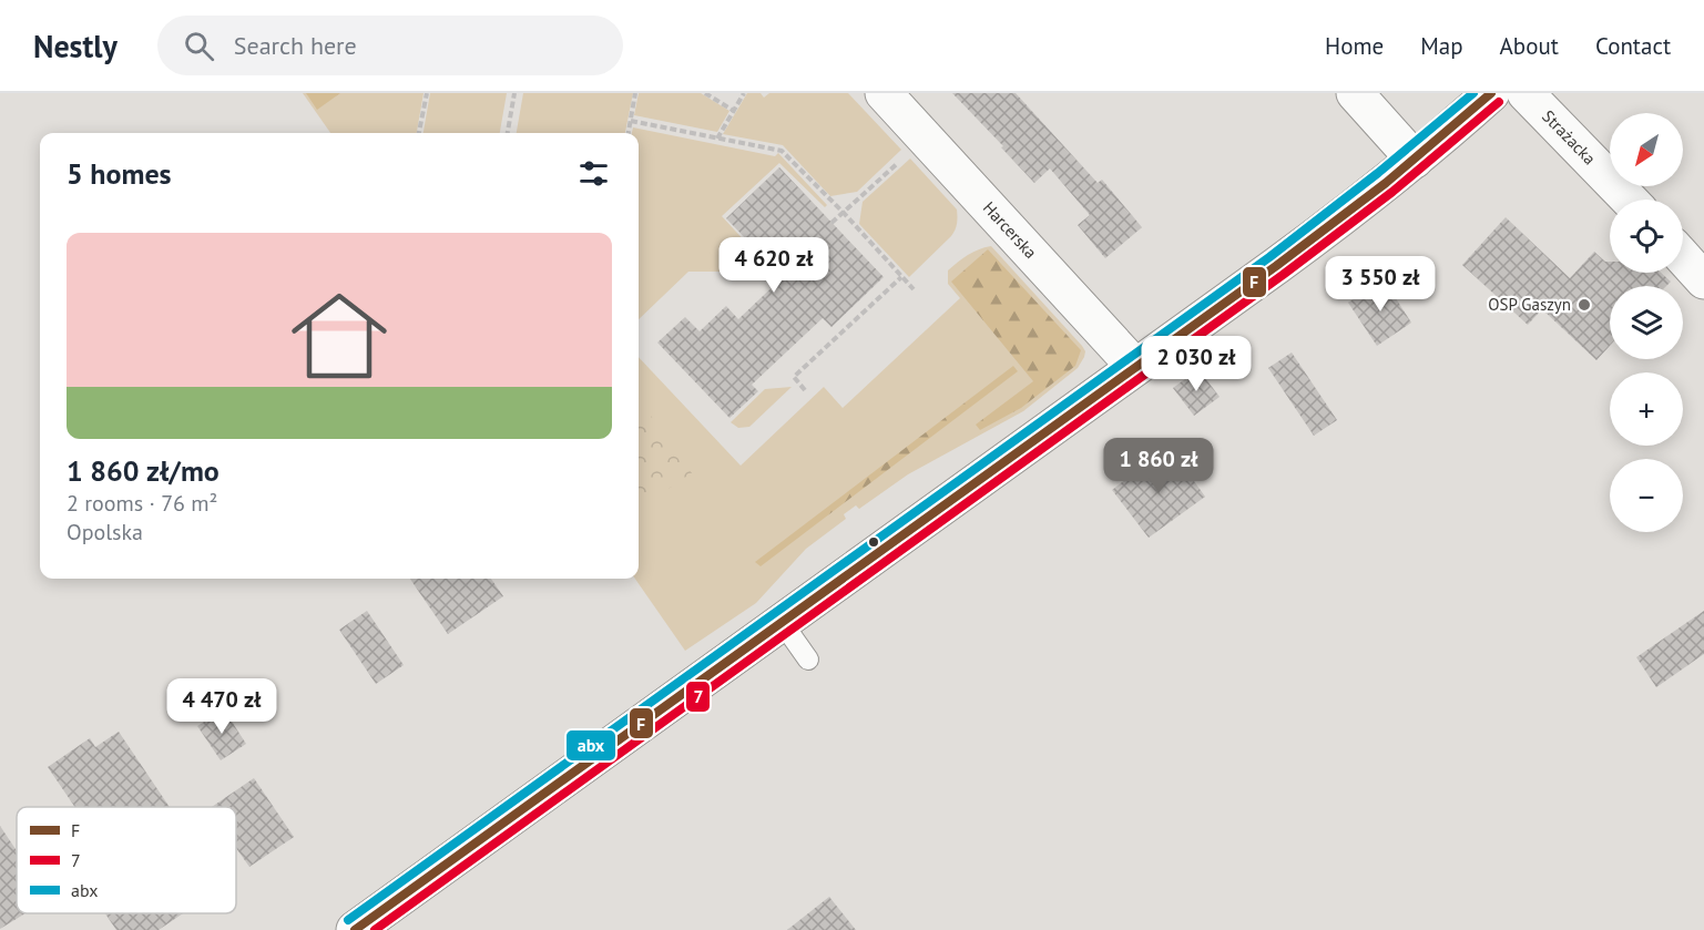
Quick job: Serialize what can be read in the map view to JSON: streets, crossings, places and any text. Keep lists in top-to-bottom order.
{
  "streets": {
    "main road": ["Strażacka", "Harcerska"]
  },
  "places": ["OSP Gaszyn"],
  "lines": ["transit line F", "transit line abx", "transit line 7"],
  "legend": ["F", "7", "abx"],
  "north": "bottom left",
  "page": {
    "header": "Nestly",
    "search": "Search here",
    "nav": [
      "Home",
      "Map",
      "About",
      "Contact"
    ],
    "map_buttons": ["+", "−"],
    "heading": "5 homes",
    "list": [
      {
        "name": "1 860 zł/mo",
        "note": "2 rooms · 76 m² · Opolska"
      }
    ],
    "price": [
      "4 620 zł",
      "3 550 zł",
      "2 030 zł",
      "1 860 zł",
      "4 470 zł"
    ]
  }
}
